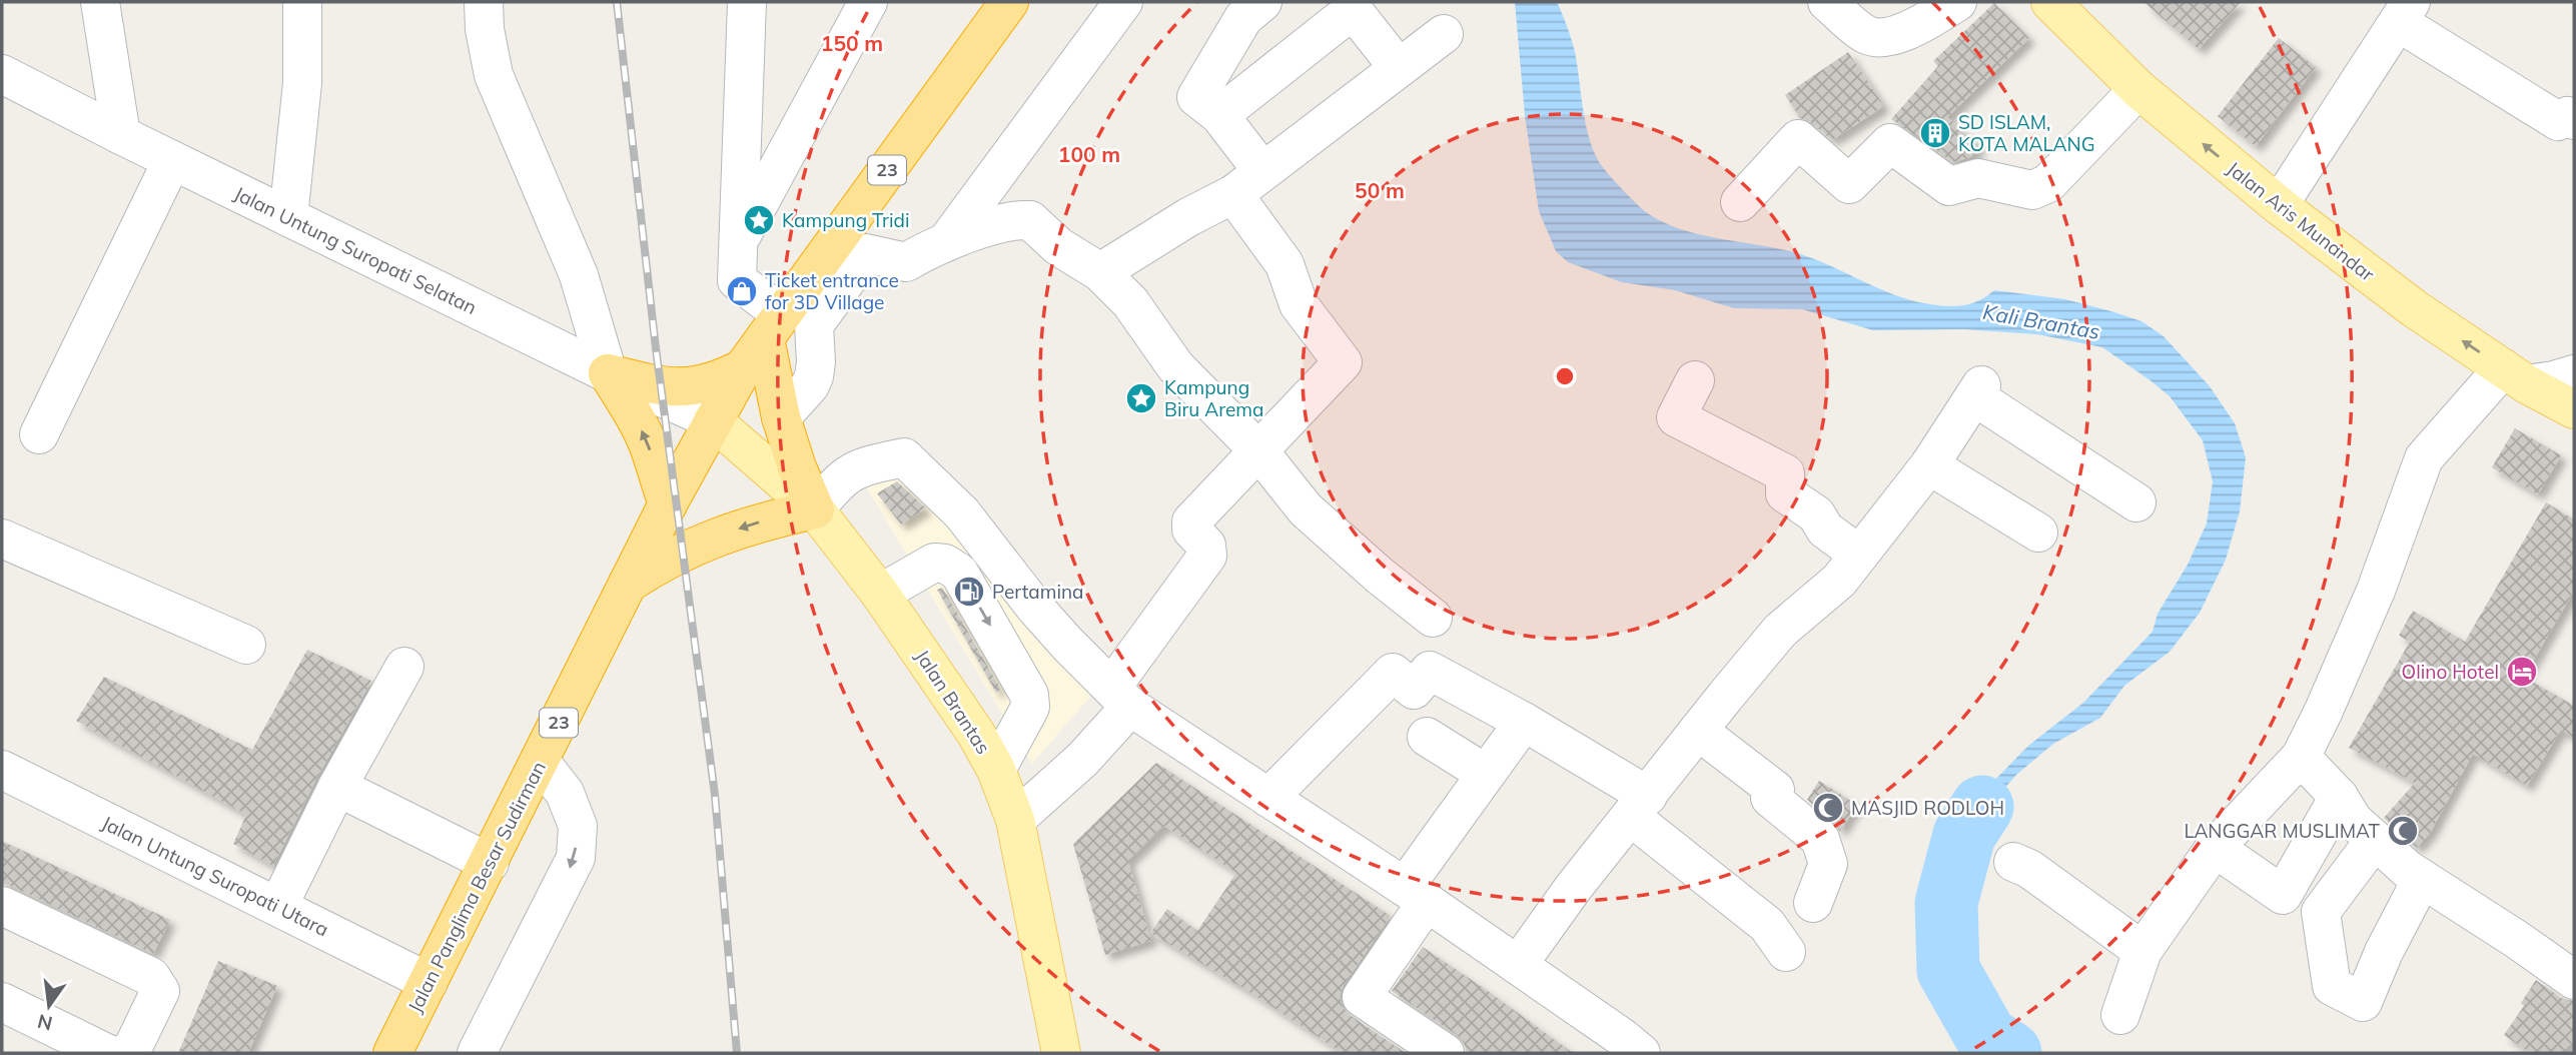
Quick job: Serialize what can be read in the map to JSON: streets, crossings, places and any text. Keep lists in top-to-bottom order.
{
  "streets": {
    "highway": ["23", "Jalan Panglima Besar Sudirman"],
    "main road": ["Jalan Aris Munandar", "Jalan Brantas"],
    "street": ["Jalan Untung Suropati Selatan", "Jalan Untung Suropati Utara"]
  },
  "crossings": [
    ["23", "Jalan Untung Suropati Selatan"],
    ["23", "Jalan Brantas"],
    ["23", "Jalan Panglima Besar Sudirman"],
    ["Jalan Untung Suropati Selatan", "Jalan Brantas"],
    ["Jalan Untung Suropati Selatan", "Jalan Panglima Besar Sudirman"],
    ["Jalan Brantas", "Jalan Panglima Besar Sudirman"],
    ["Jalan Untung Suropati Utara", "Jalan Panglima Besar Sudirman"]
  ],
  "one_way": ["Jalan Aris Munandar"],
  "water": ["Kali Brantas"],
  "places": {
    "building": ["SD ISLAM, KOTA MALANG"],
    "place": ["Kampung Tridi", "Kampung Biru Arema"],
    "shop": ["Ticket entrance for 3D Village"],
    "fuel station": ["Pertamina"],
    "hotel": ["Olino Hotel"],
    "mosque": ["MASJID RODLOH", "LANGGAR MUSLIMAT"]
  },
  "north": "bottom",
  "rings": ["150 m", "100 m", "50 m"]
}
